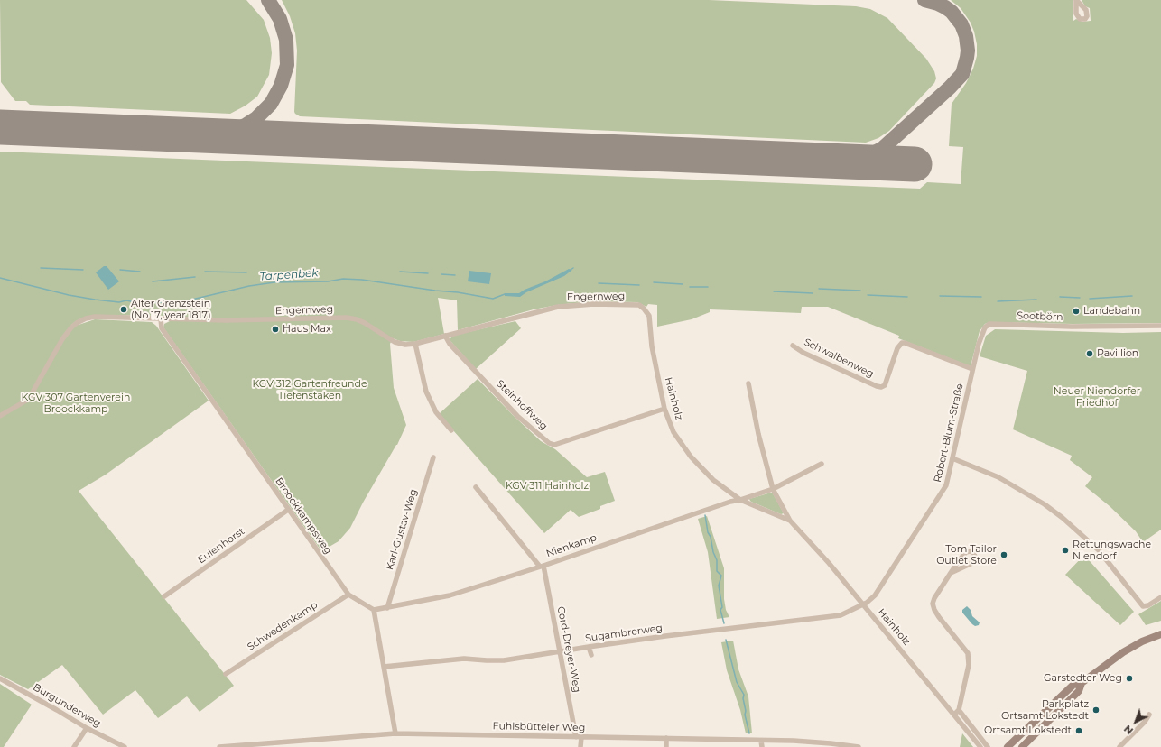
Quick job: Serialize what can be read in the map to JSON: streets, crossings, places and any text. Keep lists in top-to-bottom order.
{
  "streets": {
    "street": [
      "Engernweg",
      "Sootbörn",
      "Schwalbenweg",
      "Hainholz",
      "Steinhoffweg",
      "Robert-Blum-Straße",
      "Broockkampsweg",
      "Karl-Gustav-Weg",
      "Eulenhorst",
      "Nienkamp",
      "Schwedenkamp",
      "Sugambrerweg",
      "Cord-Dreyer-Weg",
      "Burgunderweg",
      "Fuhlsbütteler Weg"
    ]
  },
  "crossings": [
    ["Engernweg", "Hainholz"],
    ["Engernweg", "Steinhoffweg"],
    ["Engernweg", "Broockkampsweg"],
    ["Sootbörn", "Robert-Blum-Straße"],
    ["Schwalbenweg", "Robert-Blum-Straße"],
    ["Hainholz", "Steinhoffweg"],
    ["Hainholz", "Robert-Blum-Straße"],
    ["Hainholz", "Nienkamp"],
    ["Hainholz", "Sugambrerweg"],
    ["Robert-Blum-Straße", "Sugambrerweg"],
    ["Broockkampsweg", "Eulenhorst"],
    ["Broockkampsweg", "Nienkamp"],
    ["Broockkampsweg", "Schwedenkamp"],
    ["Karl-Gustav-Weg", "Nienkamp"],
    ["Nienkamp", "Cord-Dreyer-Weg"],
    ["Sugambrerweg", "Cord-Dreyer-Weg"],
    ["Cord-Dreyer-Weg", "Fuhlsbütteler Weg"]
  ],
  "water": ["Tarpenbek"],
  "parks": [
    "KGV 312 Gartenfreunde Tiefenstaken",
    "Neuer Niendorfer Friedhof",
    "KGV 307 Gartenverein Broockkamp",
    "KGV 311 Hainholz"
  ],
  "places": [
    "Alter Grenzstein (No 17, year 1817)",
    "Landebahn",
    "Haus Max",
    "Pavillion",
    "Rettungswache Niendorf",
    "Tom Tailor Outlet Store",
    "Garstedter Weg",
    "Parkplatz Ortsamt Lokstedt",
    "Ortsamt Lokstedt"
  ],
  "north": "bottom left"
}
